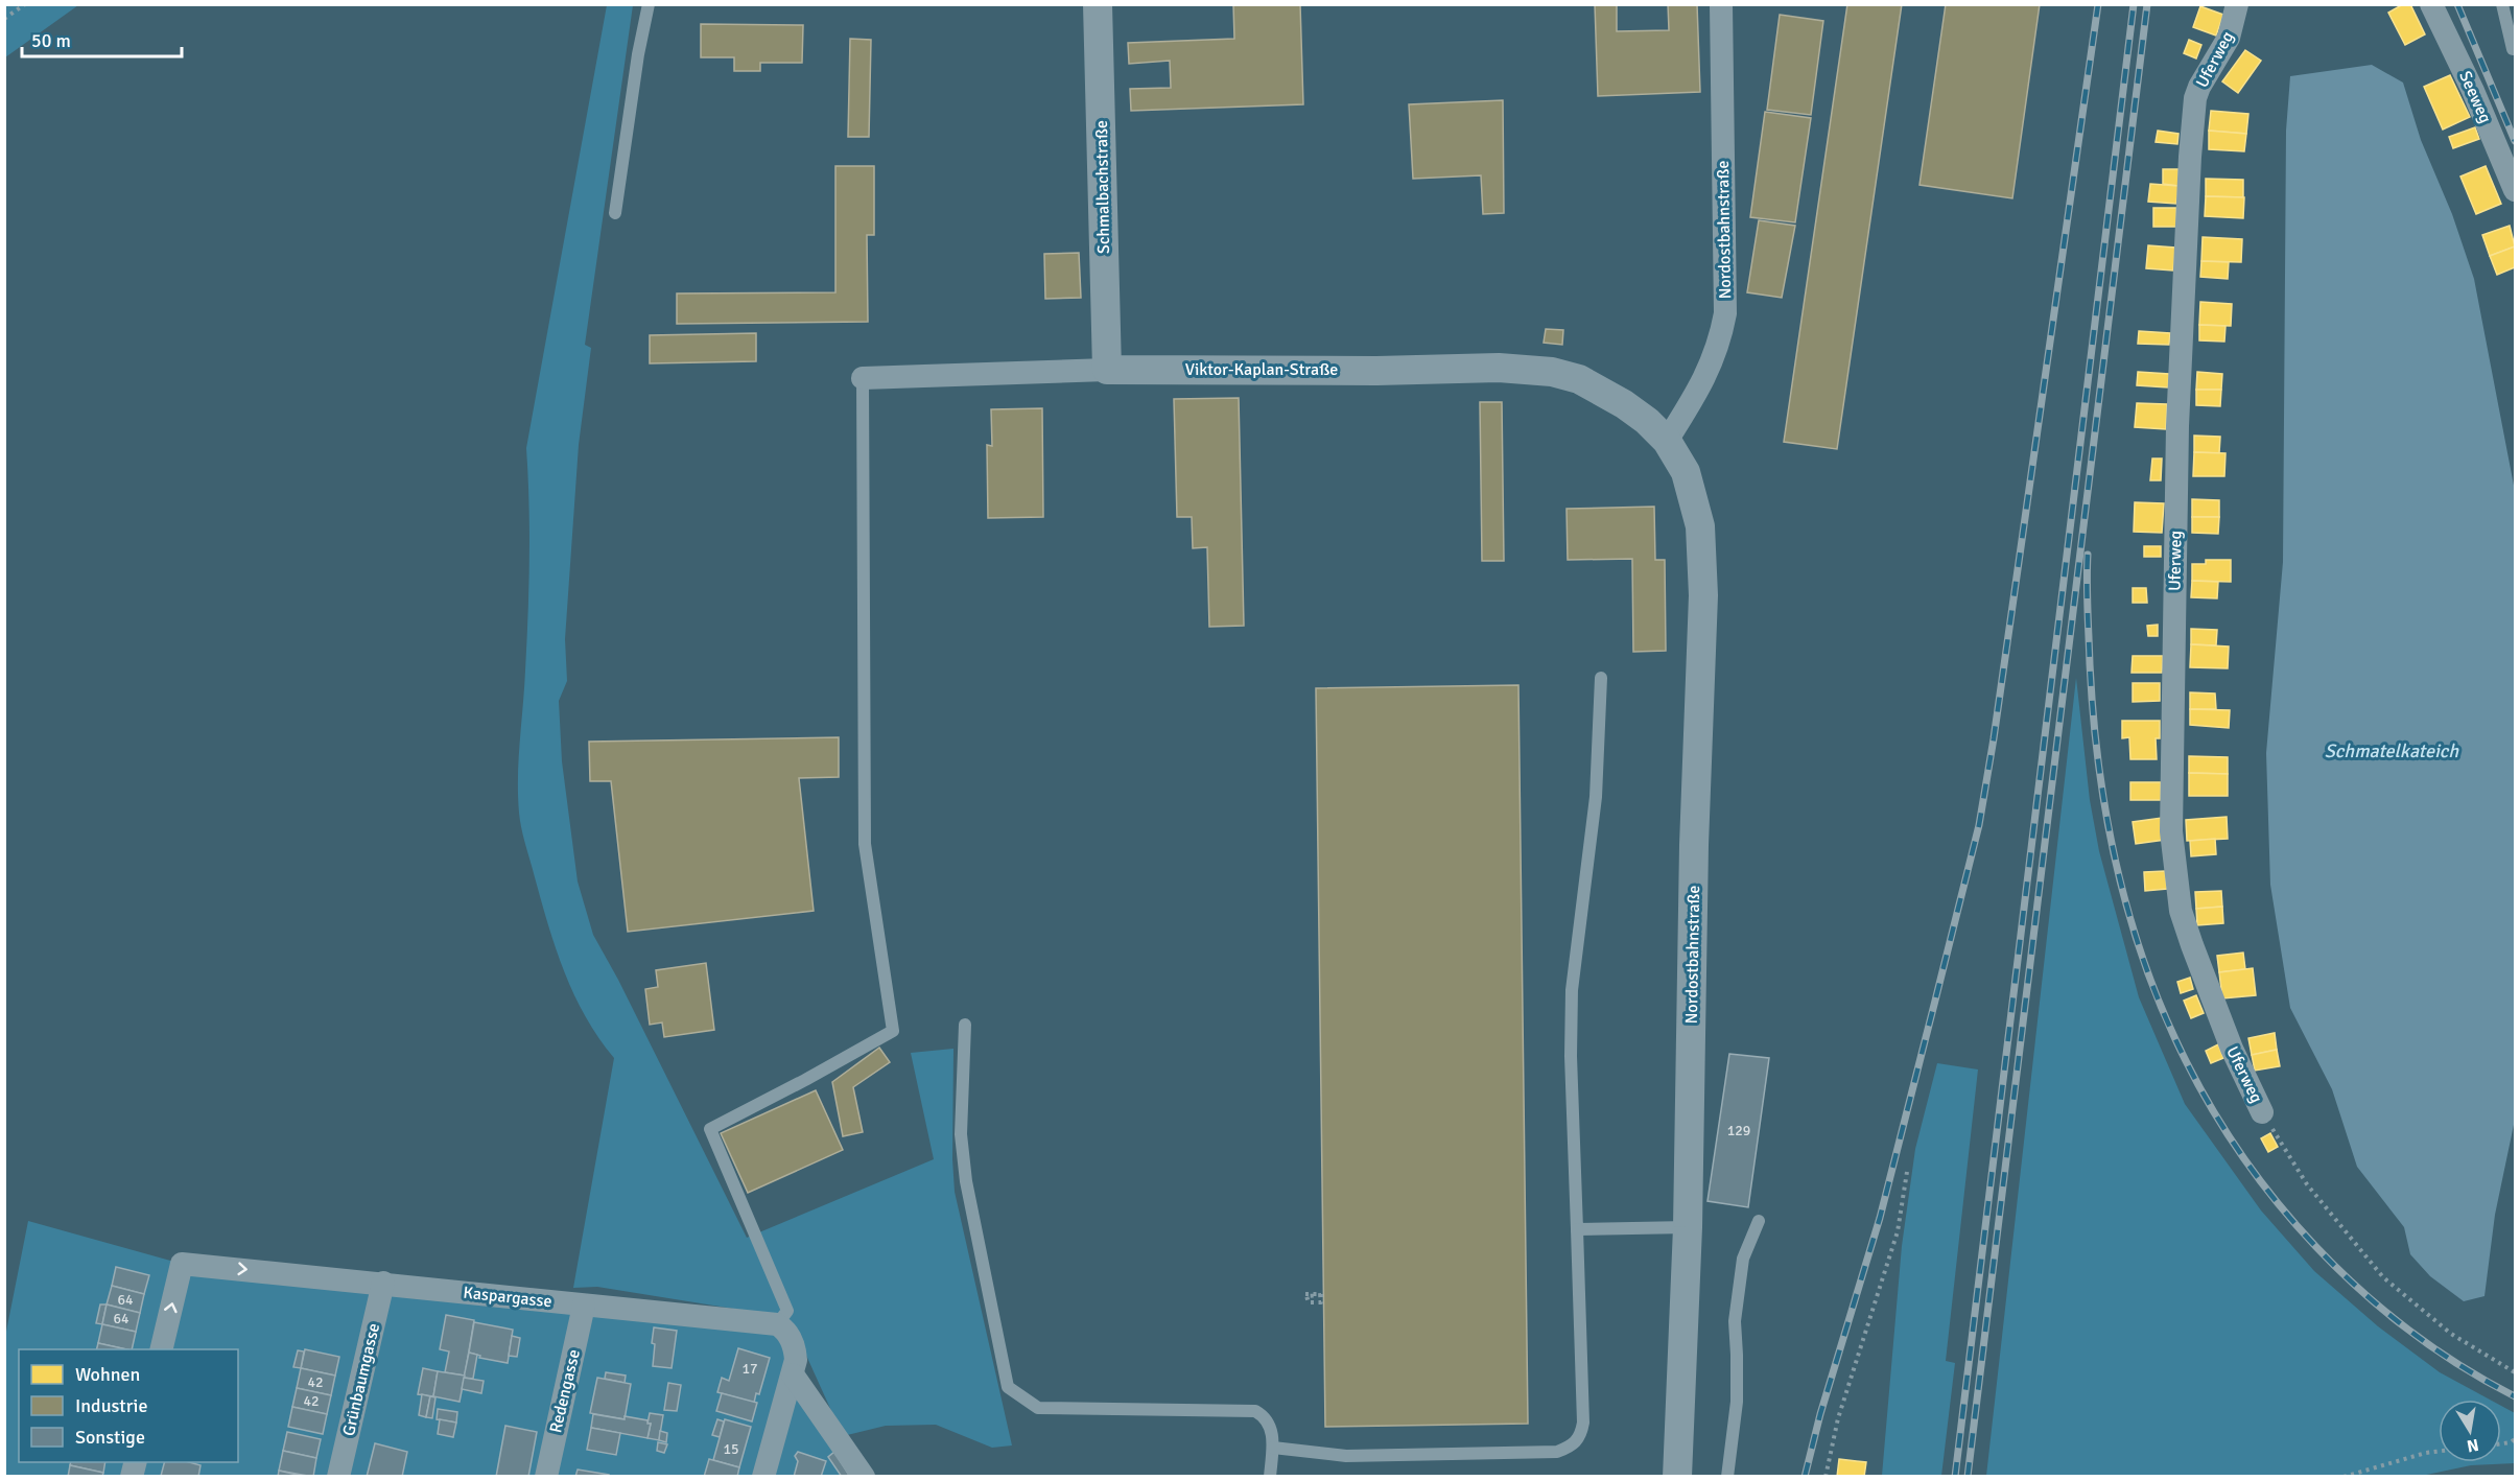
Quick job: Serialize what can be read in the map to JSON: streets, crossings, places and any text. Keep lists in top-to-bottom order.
{
  "streets": {
    "street": [
      "Uferweg",
      "Seeweg",
      "Schmalbachstraße",
      "Nordostbahnstraße",
      "Viktor-Kaplan-Straße",
      "Kaspargasse",
      "Grünbaumgasse",
      "Redengasse"
    ]
  },
  "crossings": [
    ["Schmalbachstraße", "Viktor-Kaplan-Straße"],
    ["Nordostbahnstraße", "Viktor-Kaplan-Straße"],
    ["Kaspargasse", "Grünbaumgasse"],
    ["Kaspargasse", "Redengasse"]
  ],
  "water": ["Schmatelkateich"],
  "house_numbers": [
    "129",
    "64",
    "64",
    "17",
    "42",
    "42",
    "15"
  ],
  "legend": ["Wohnen", "Industrie", "Sonstige"],
  "scale_bar": "50 m",
  "north": "bottom"
}
